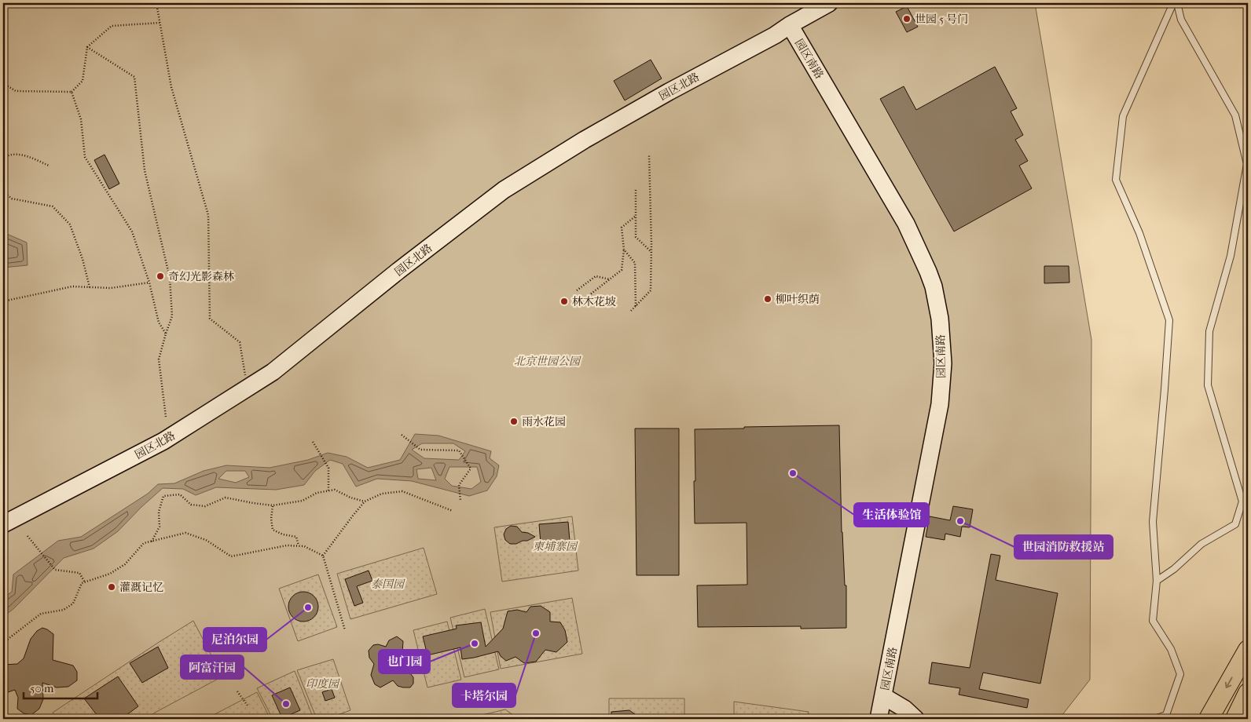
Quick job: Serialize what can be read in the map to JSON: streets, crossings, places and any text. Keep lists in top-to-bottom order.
{
  "streets": {
    "street": ["园区南路", "园区北路"]
  },
  "crossings": [
    ["园区南路", "园区北路"]
  ],
  "parks": [
    "北京世园公园",
    "柬埔寨园",
    "泰国园",
    "印度园"
  ],
  "places": [
    "世园 5 号门",
    "奇幻光影森林",
    "柳叶织荫",
    "林木花坡",
    "雨水花园",
    "生活体验馆",
    "世园消防救援站",
    "灌溉记忆",
    "尼泊尔园",
    "卡塔尔园",
    "也门园",
    "阿富汗园"
  ],
  "scale_bar": "50 m"
}
